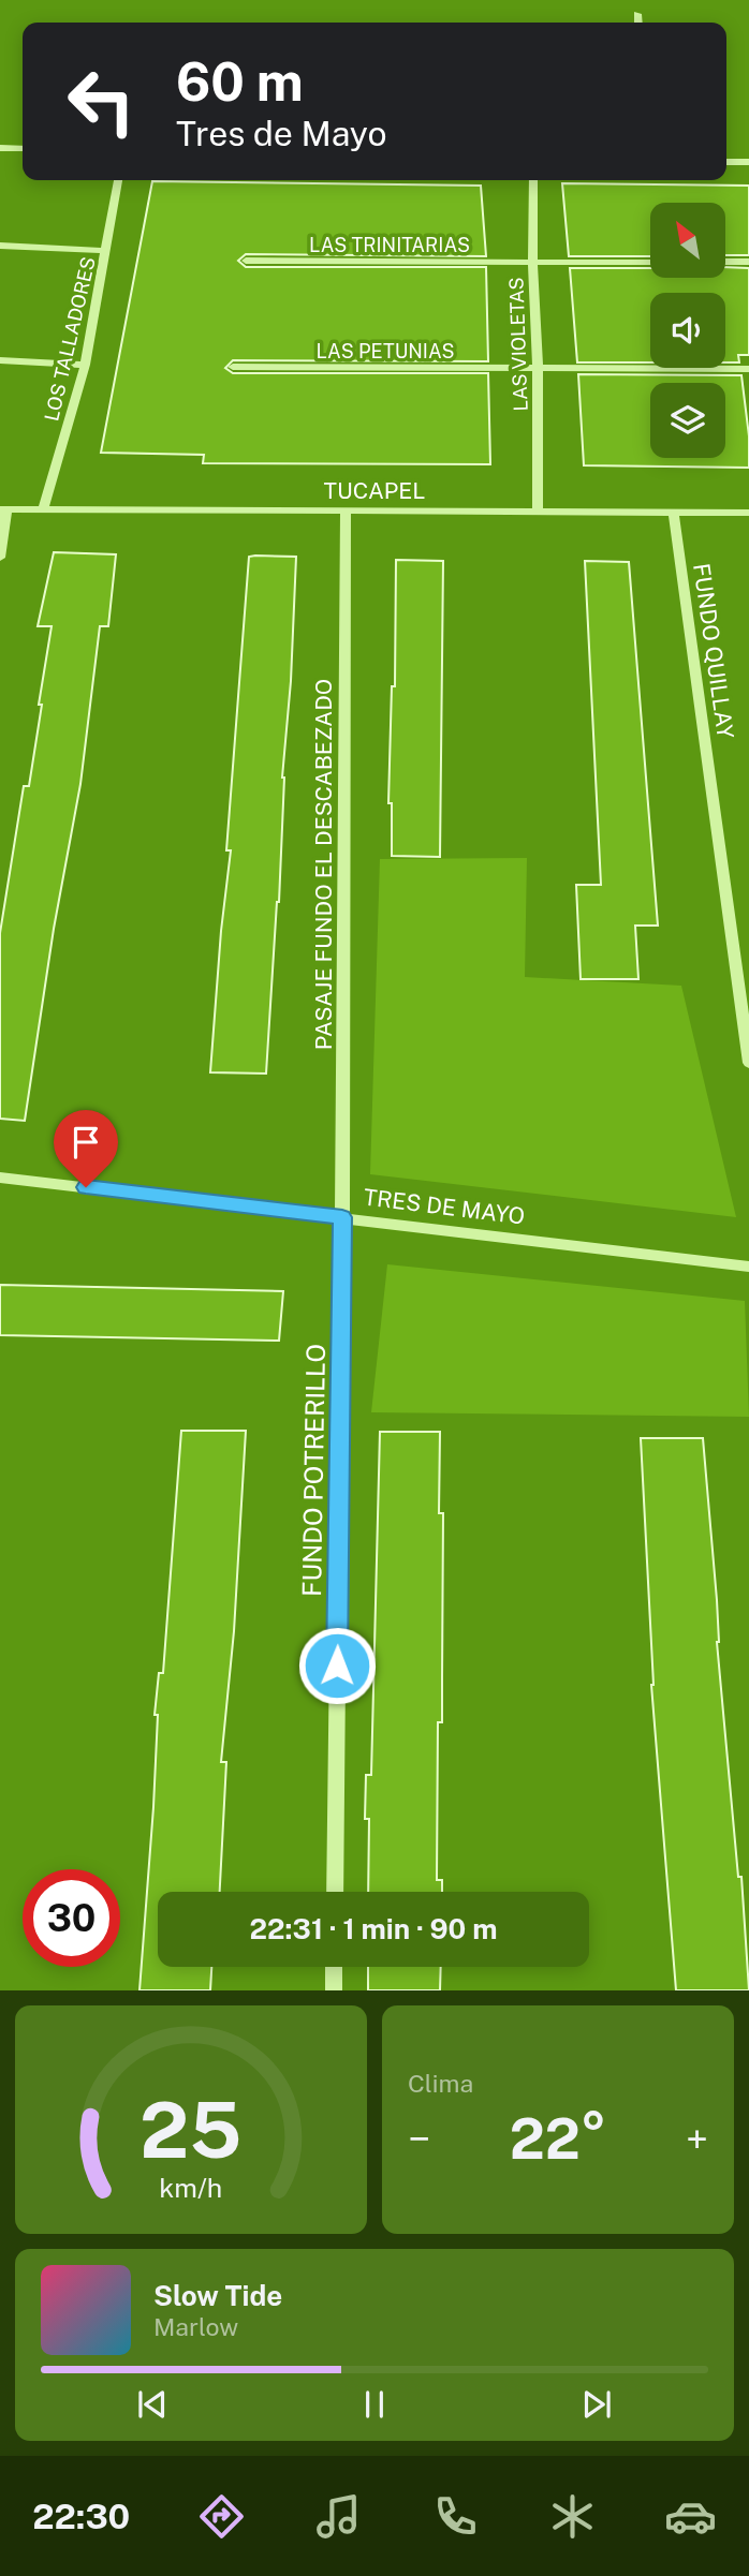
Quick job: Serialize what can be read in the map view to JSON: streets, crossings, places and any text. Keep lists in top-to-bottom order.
{
  "streets": {
    "street": [
      "LAS TRINITARIAS",
      "LOS TALLADORES",
      "LAS VIOLETAS",
      "LAS PETUNIAS",
      "TUCAPEL",
      "FUNDO QUILLAY",
      "PASAJE FUNDO EL DESCABEZADO",
      "TRES DE MAYO",
      "FUNDO POTRERILLO"
    ]
  },
  "crossings": [
    ["LAS TRINITARIAS", "LAS VIOLETAS"],
    ["LOS TALLADORES", "TUCAPEL"],
    ["LAS VIOLETAS", "LAS PETUNIAS"],
    ["LAS VIOLETAS", "TUCAPEL"],
    ["TUCAPEL", "FUNDO QUILLAY"],
    ["TUCAPEL", "PASAJE FUNDO EL DESCABEZADO"],
    ["PASAJE FUNDO EL DESCABEZADO", "TRES DE MAYO"],
    ["PASAJE FUNDO EL DESCABEZADO", "FUNDO POTRERILLO"],
    ["TRES DE MAYO", "FUNDO POTRERILLO"]
  ],
  "north": "top left",
  "page": {
    "turn": ["60 m", "Tres de Mayo"],
    "limit": "30",
    "trip": "22:31 · 1 min · 90 m",
    "tile": "Clima",
    "heat": ["−", "22°", "+"],
    "song": ["Slow Tide", "Marlow"],
    "tabs": "22:30",
    "gauge": ["25", "km/h"]
  }
}
